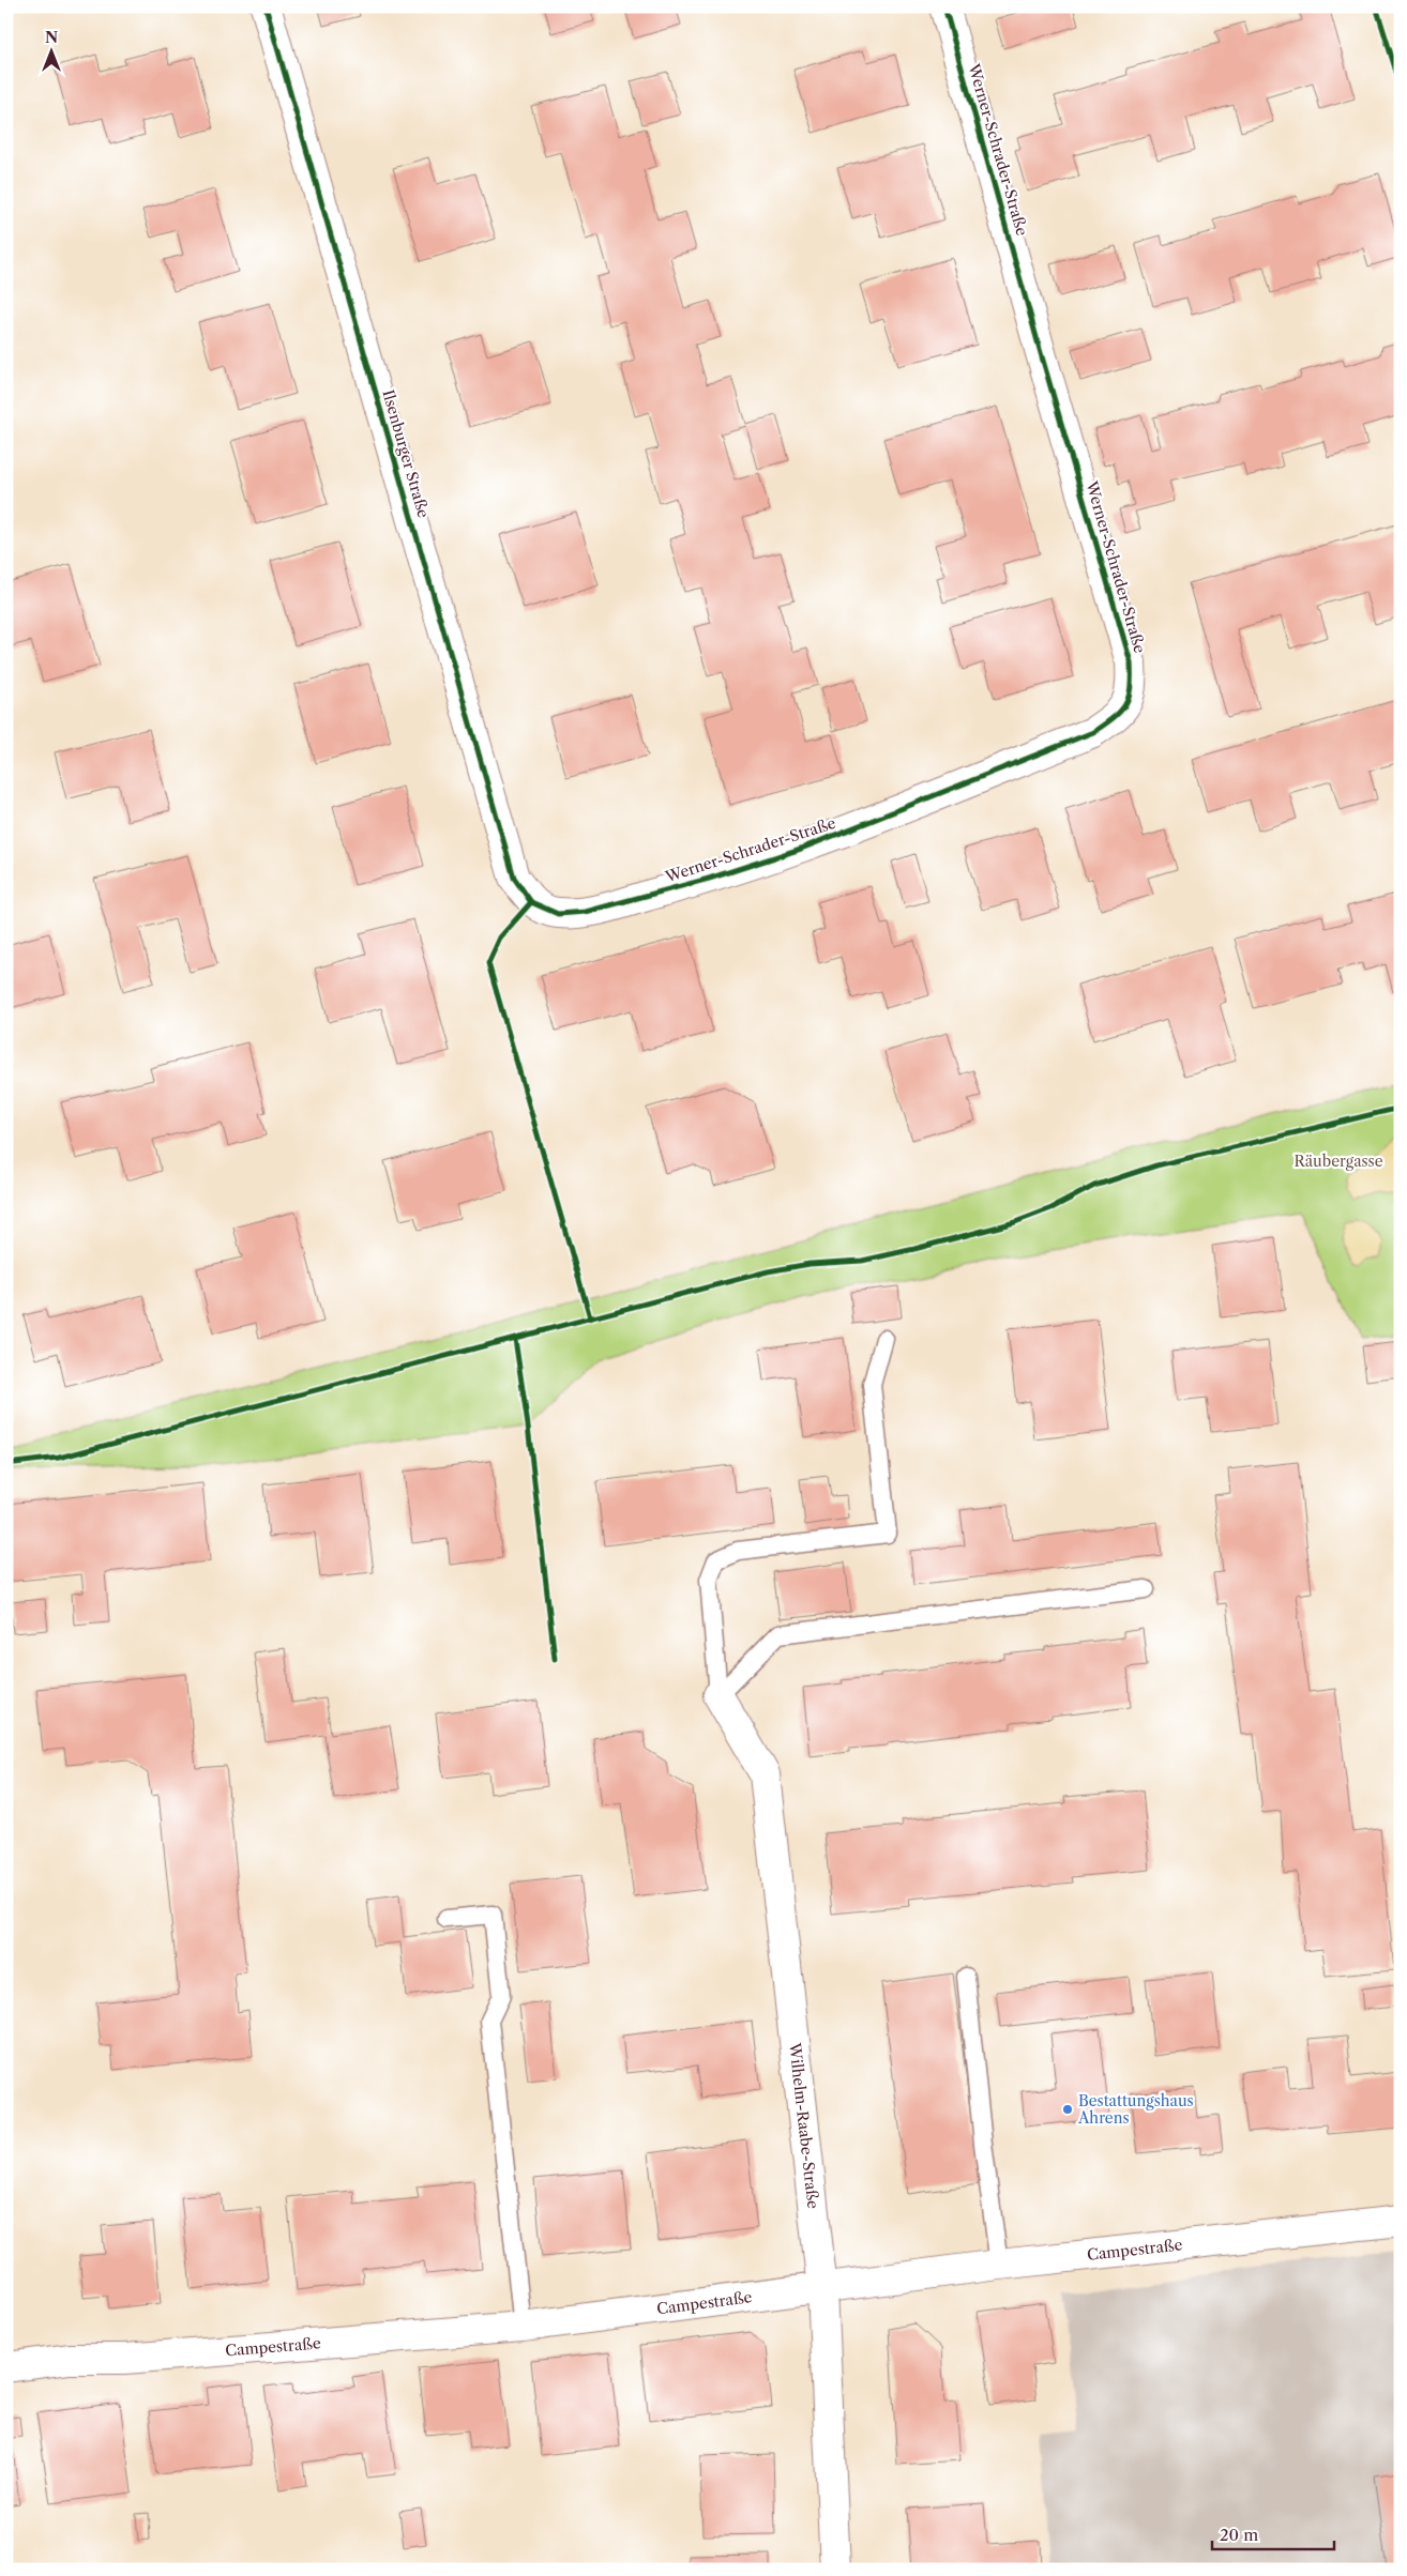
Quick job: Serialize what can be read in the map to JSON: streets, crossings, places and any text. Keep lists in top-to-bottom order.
{
  "streets": {
    "street": [
      "Werner-Schrader-Straße",
      "Ilsenburger Straße",
      "Wilhelm-Raabe-Straße",
      "Campestraße"
    ]
  },
  "crossings": [
    ["Werner-Schrader-Straße", "Ilsenburger Straße"],
    ["Wilhelm-Raabe-Straße", "Campestraße"]
  ],
  "parks": ["Räubergasse"],
  "places": ["Bestattungshaus Ahrens"],
  "scale_bar": "20 m",
  "north": "top"
}
